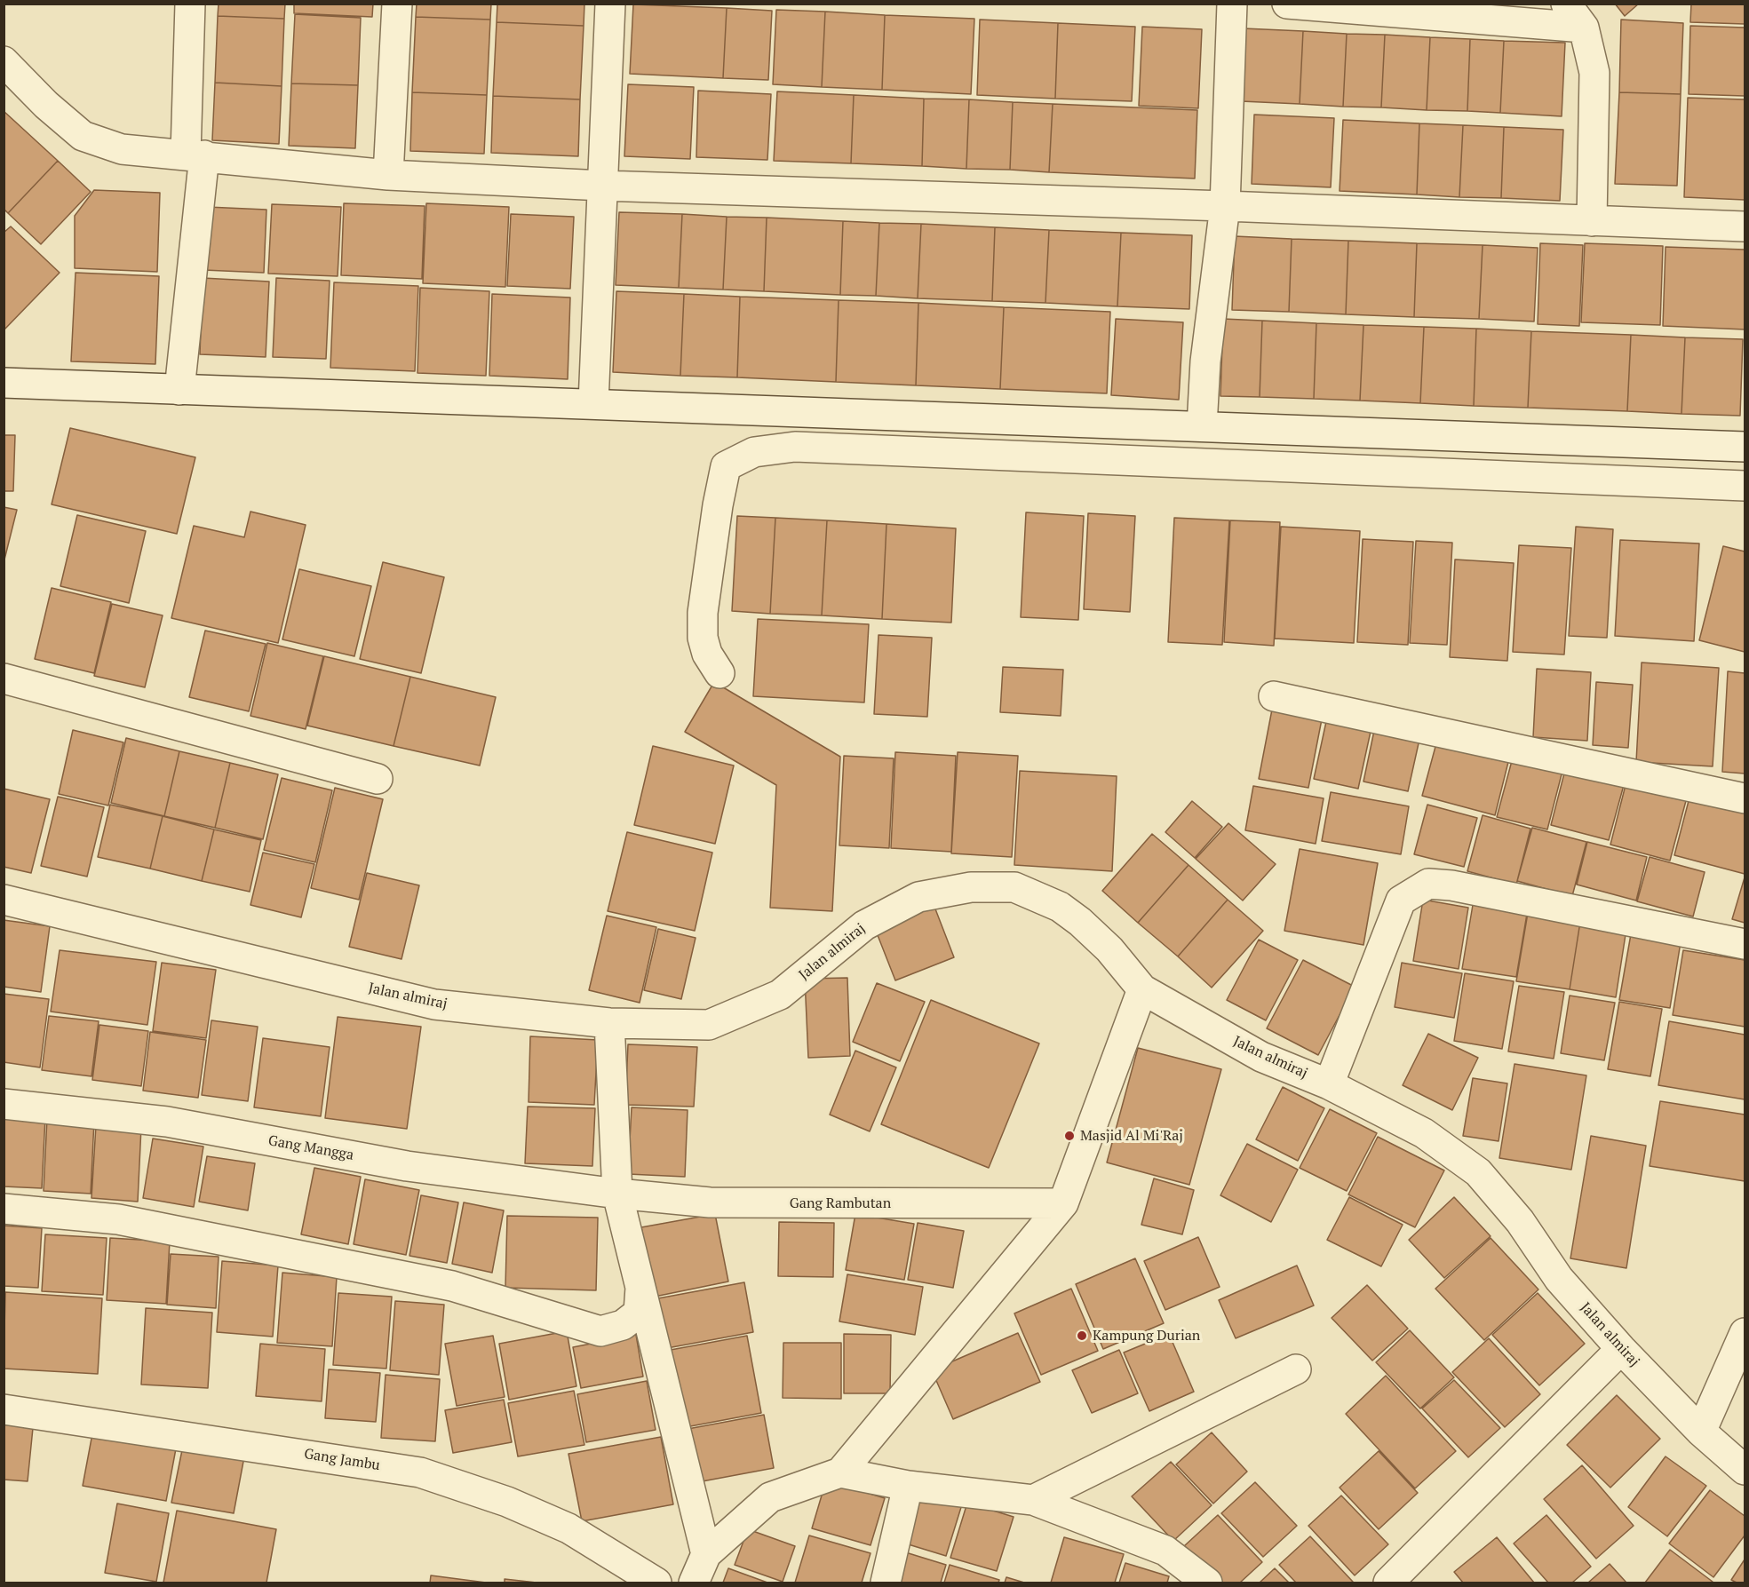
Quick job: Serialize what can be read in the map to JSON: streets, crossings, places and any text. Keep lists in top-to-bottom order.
{
  "streets": {
    "street": [
      "Jalan almiraj",
      "Gang Mangga",
      "Gang Rambutan",
      "Gang Jambu"
    ]
  },
  "crossings": [
    ["Gang Mangga", "Gang Rambutan"]
  ],
  "places": ["Masjid Al Mi'Raj", "Kampung Durian"]
}
